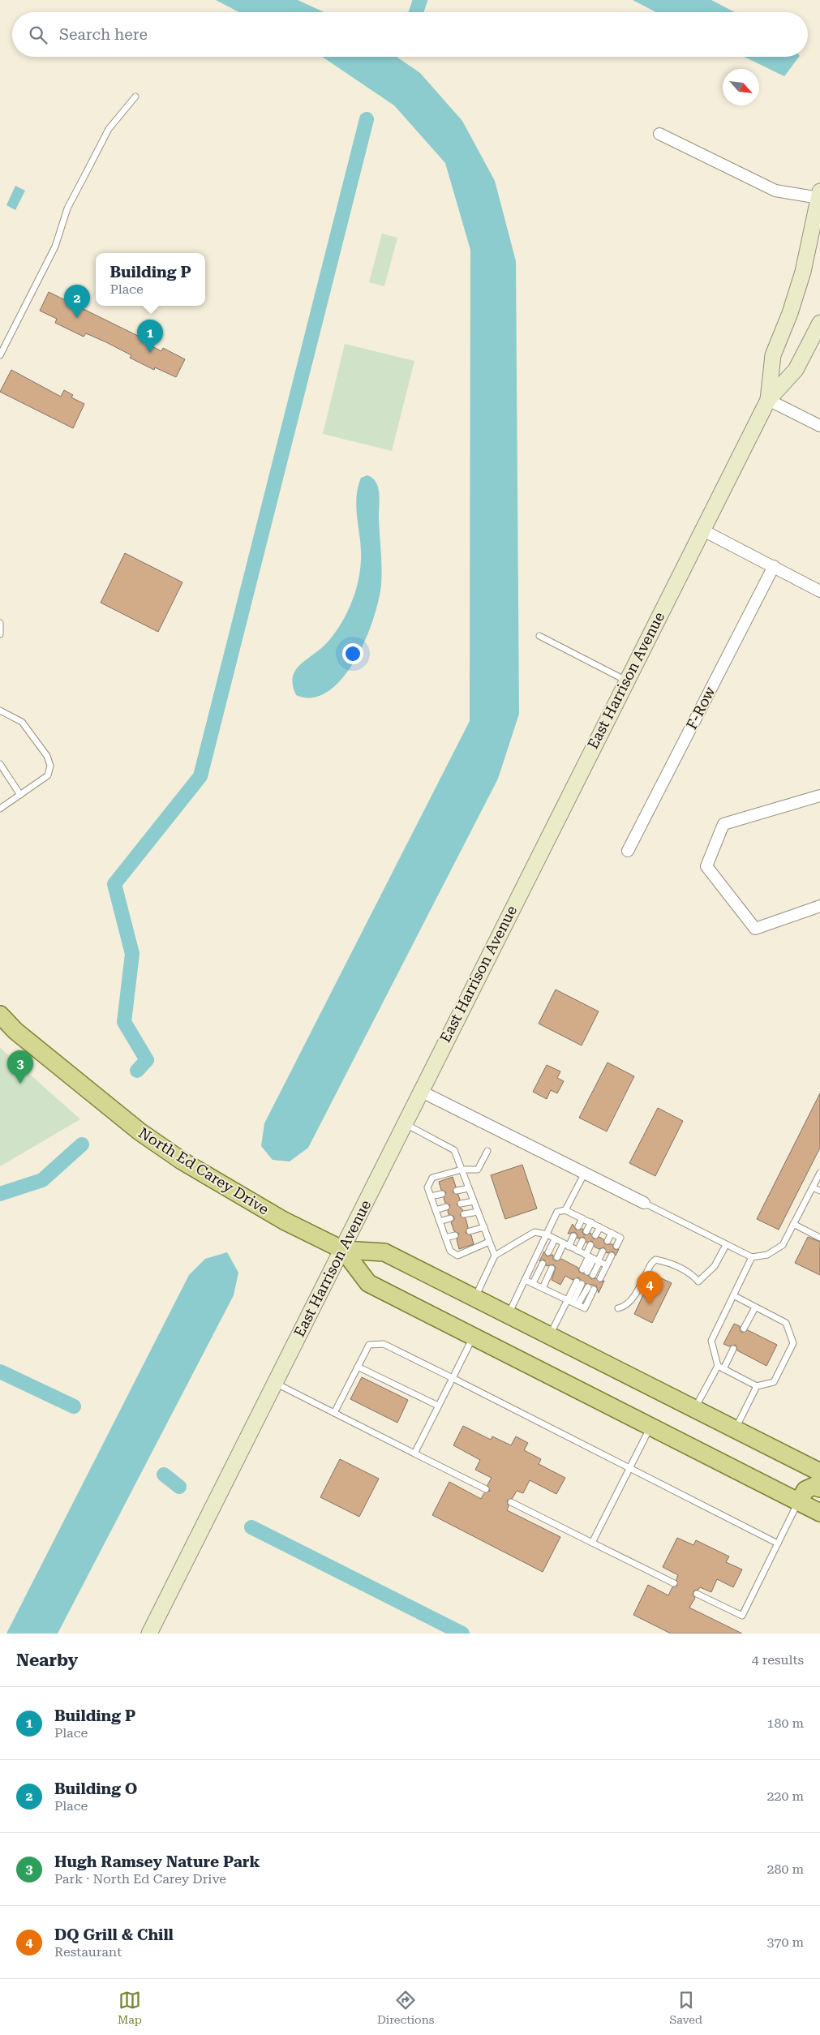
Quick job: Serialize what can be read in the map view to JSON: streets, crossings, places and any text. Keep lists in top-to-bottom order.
{
  "streets": {
    "main road": ["East Harrison Avenue", "North Ed Carey Drive"],
    "street": ["F-Row"]
  },
  "crossings": [
    ["East Harrison Avenue", "North Ed Carey Drive"]
  ],
  "north": "bottom right",
  "page": {
    "search": "Search here",
    "popup": ["Building P", "Place"],
    "pins": [
      "2",
      "1",
      "3",
      "4"
    ],
    "heading": ["Nearby", "4 results"],
    "list": [
      {
        "mark": "1",
        "name": "Building P",
        "note": "Place",
        "value": "180 m"
      },
      {
        "mark": "2",
        "name": "Building O",
        "note": "Place",
        "value": "220 m"
      },
      {
        "mark": "3",
        "name": "Hugh Ramsey Nature Park",
        "note": "Park · North Ed Carey Drive",
        "value": "280 m"
      },
      {
        "mark": "4",
        "name": "DQ Grill & Chill",
        "note": "Restaurant",
        "value": "370 m"
      }
    ],
    "nav": ["Map", "Directions", "Saved"]
  }
}
